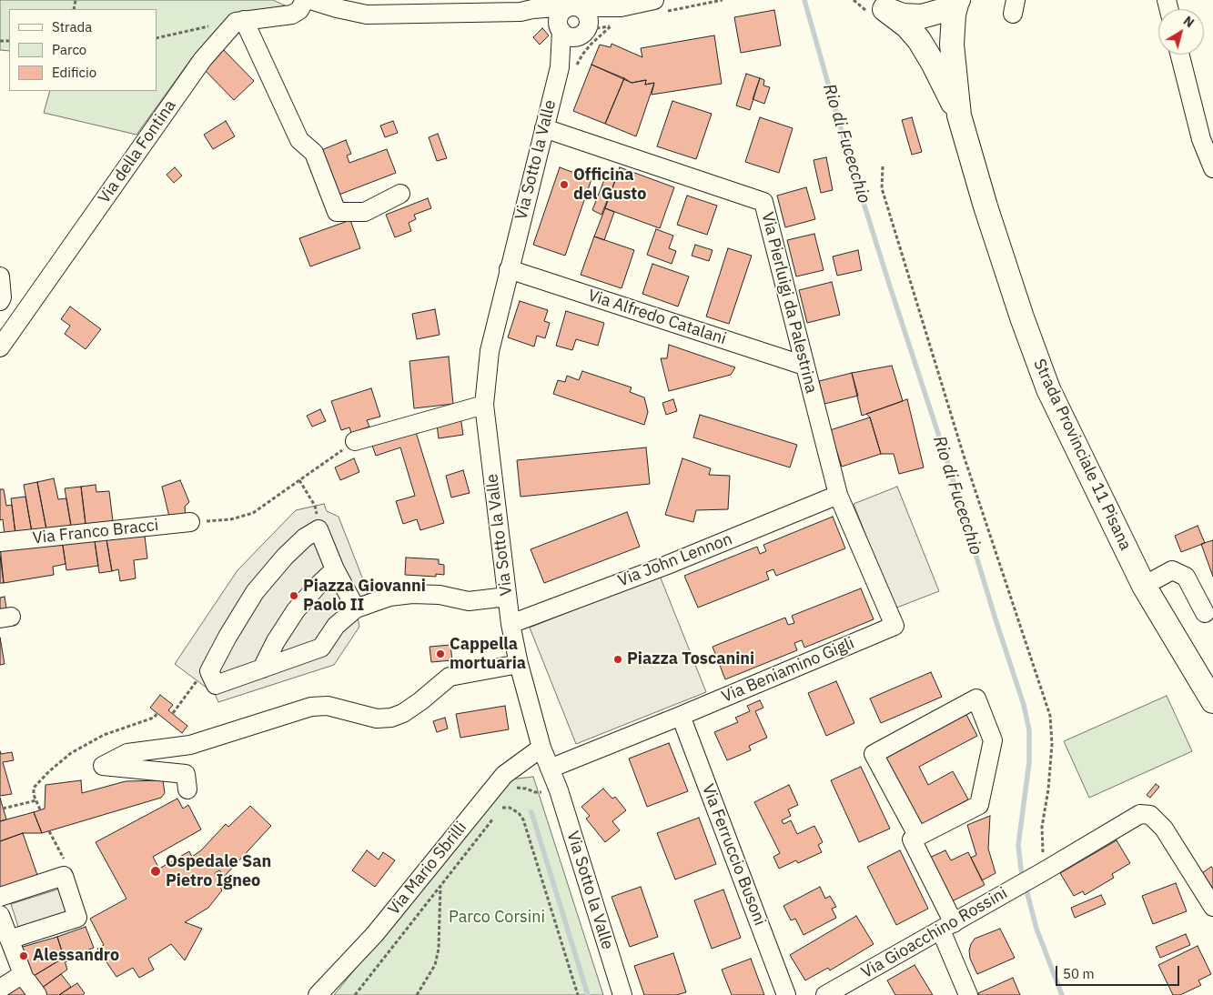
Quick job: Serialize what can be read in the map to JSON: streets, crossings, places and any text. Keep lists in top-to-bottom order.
{
  "streets": {
    "main road": ["Strada Provinciale 11 Pisana"],
    "street": [
      "Via della Fontina",
      "Via Sotto la Valle",
      "Via Pierluigi da Palestrina",
      "Via Alfredo Catalani",
      "Via Franco Bracci",
      "Via John Lennon",
      "Via Beniamino Gigli",
      "Via Ferruccio Busoni",
      "Via Mario Sbrilli",
      "Via Gioacchino Rossini"
    ]
  },
  "crossings": [
    ["Via Sotto la Valle", "Via Pierluigi da Palestrina"],
    ["Via Sotto la Valle", "Via Alfredo Catalani"],
    ["Via Sotto la Valle", "Via John Lennon"],
    ["Via Sotto la Valle", "Via Beniamino Gigli"],
    ["Via Sotto la Valle", "Via Mario Sbrilli"],
    ["Via Pierluigi da Palestrina", "Via Alfredo Catalani"],
    ["Via Pierluigi da Palestrina", "Via John Lennon"],
    ["Via Pierluigi da Palestrina", "Via Beniamino Gigli"],
    ["Via John Lennon", "Via Beniamino Gigli"],
    ["Via Beniamino Gigli", "Via Ferruccio Busoni"]
  ],
  "water": ["Rio di Fucecchio"],
  "parks": ["Parco Corsini"],
  "places": [
    "Officina del Gusto",
    "Piazza Giovanni Paolo II",
    "Cappella mortuaria",
    "Piazza Toscanini",
    "Ospedale San Pietro Igneo",
    "Alessandro"
  ],
  "legend": ["Strada", "Parco", "Edificio"],
  "scale_bar": "50 m",
  "north": "top right"
}
